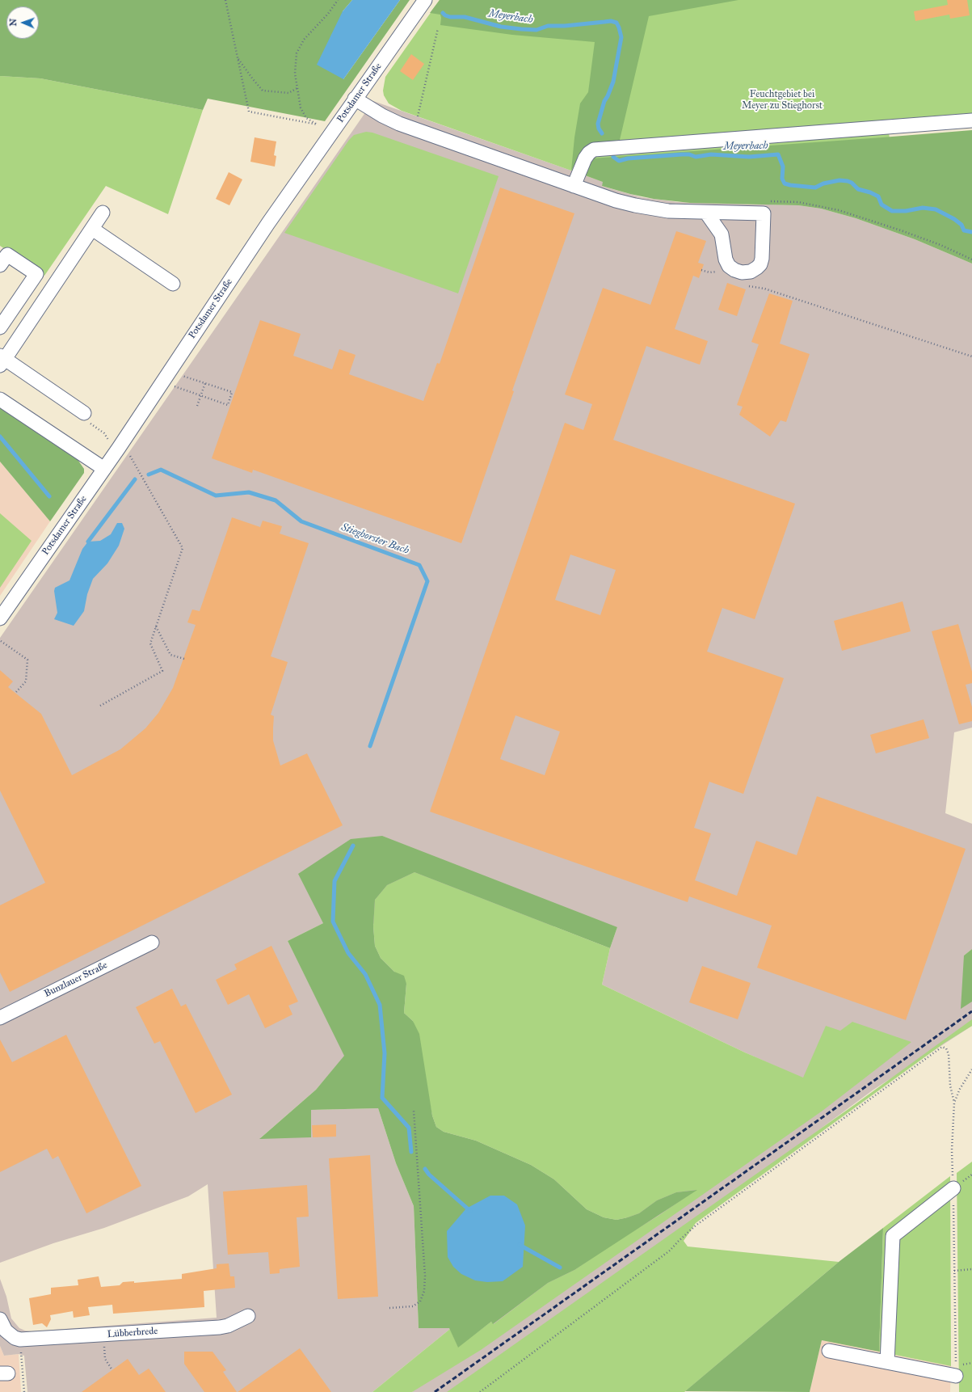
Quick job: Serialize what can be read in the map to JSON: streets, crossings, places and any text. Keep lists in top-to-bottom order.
{
  "streets": {
    "street": ["Potsdamer Straße", "Bunzlauer Straße", "Lübberbrede"]
  },
  "water": ["Meyerbach", "Stieghorster Bach"],
  "parks": ["Feuchtgebiet bei Meyer zu Stieghorst"],
  "north": "left"
}
